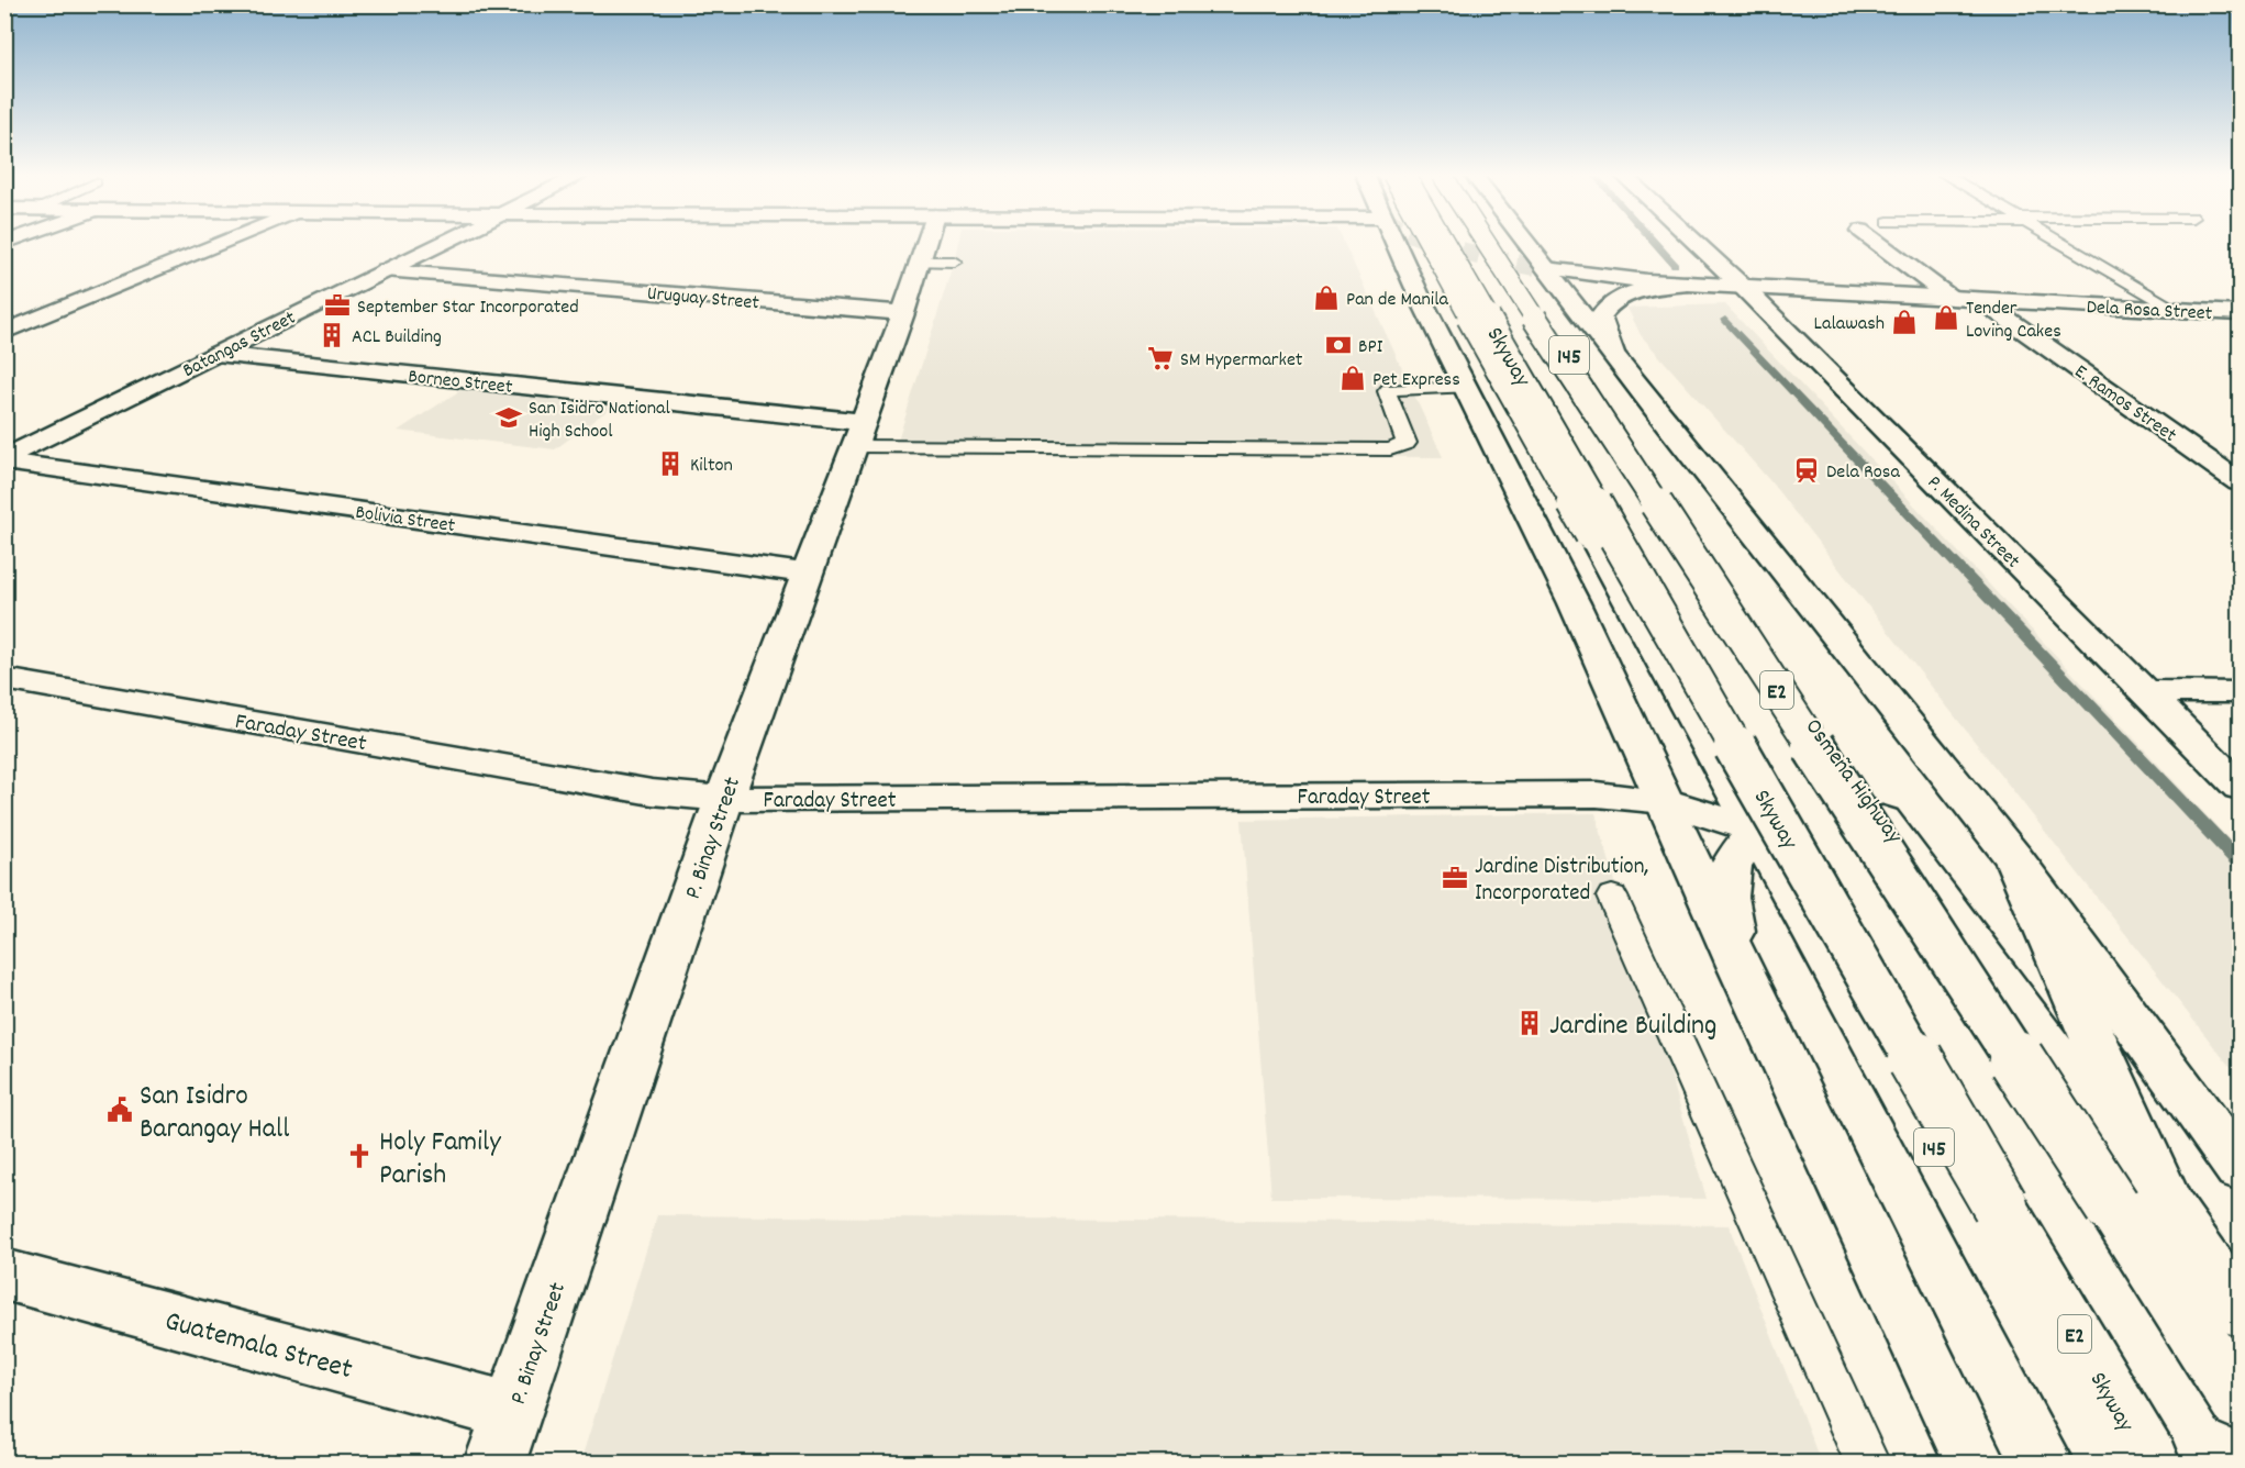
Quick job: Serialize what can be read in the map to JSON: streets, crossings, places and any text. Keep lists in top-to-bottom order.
{
  "streets": {
    "main road": [
      "Uruguay Street",
      "Dela Rosa Street",
      "Batangas Street",
      "145",
      "Skyway",
      "Borneo Street",
      "E. Ramos Street",
      "Bolivia Street",
      "P. Medina Street",
      "E2",
      "Faraday Street",
      "Osmeña Highway",
      "P. Binay Street",
      "Guatemala Street"
    ]
  },
  "crossings": [
    ["Uruguay Street", "Batangas Street"],
    ["Uruguay Street", "P. Binay Street"],
    ["Dela Rosa Street", "E. Ramos Street"],
    ["Dela Rosa Street", "P. Medina Street"],
    ["Dela Rosa Street", "Osmeña Highway"],
    ["Batangas Street", "Borneo Street"],
    ["Batangas Street", "Bolivia Street"],
    ["Borneo Street", "P. Binay Street"],
    ["Bolivia Street", "P. Binay Street"],
    ["Faraday Street", "P. Binay Street"],
    ["P. Binay Street", "Guatemala Street"]
  ],
  "places": {
    "shop": [
      "Pan de Manila",
      "Tender Loving Cakes",
      "Lalawash",
      "Pet Express"
    ],
    "office": ["September Star Incorporated", "Jardine Distribution, Incorporated"],
    "building": ["ACL Building", "Kilton", "Jardine Building"],
    "bank": ["BPI"],
    "supermarket": ["SM Hypermarket"],
    "school or university": ["San Isidro National High School"],
    "station": ["Dela Rosa"],
    "public building": ["San Isidro Barangay Hall"],
    "church": ["Holy Family Parish"]
  }
}
